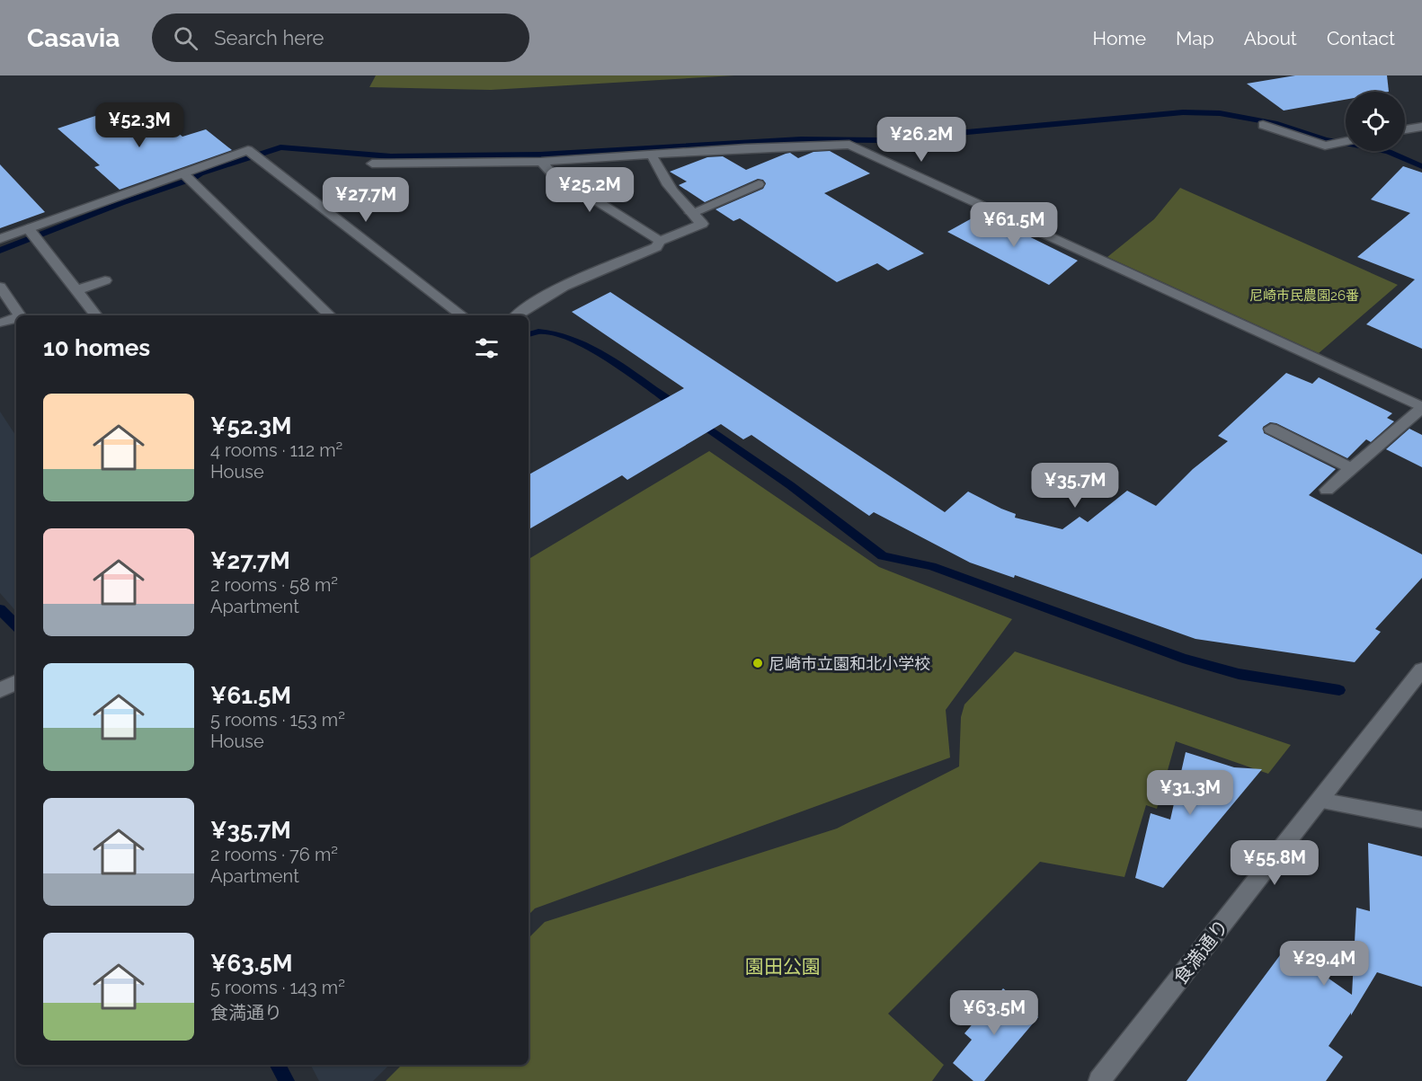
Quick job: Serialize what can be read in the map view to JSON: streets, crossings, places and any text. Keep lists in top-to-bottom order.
{
  "streets": {
    "street": ["食満通り"]
  },
  "parks": ["尼崎市民農園26番", "園田公園"],
  "places": ["尼崎市立園和北小学校"],
  "page": {
    "header": "Casavia",
    "search": "Search here",
    "nav": [
      "Home",
      "Map",
      "About",
      "Contact"
    ],
    "price": [
      "¥52.3M",
      "¥26.2M",
      "¥25.2M",
      "¥27.7M",
      "¥61.5M",
      "¥35.7M",
      "¥31.3M",
      "¥55.8M",
      "¥29.4M",
      "¥63.5M"
    ],
    "heading": "10 homes",
    "list": [
      {
        "name": "¥52.3M",
        "note": "4 rooms · 112 m² · House"
      },
      {
        "name": "¥27.7M",
        "note": "2 rooms · 58 m² · Apartment"
      },
      {
        "name": "¥61.5M",
        "note": "5 rooms · 153 m² · House"
      },
      {
        "name": "¥35.7M",
        "note": "2 rooms · 76 m² · Apartment"
      },
      {
        "name": "¥63.5M",
        "note": "5 rooms · 143 m² · 食満通り"
      }
    ]
  }
}
